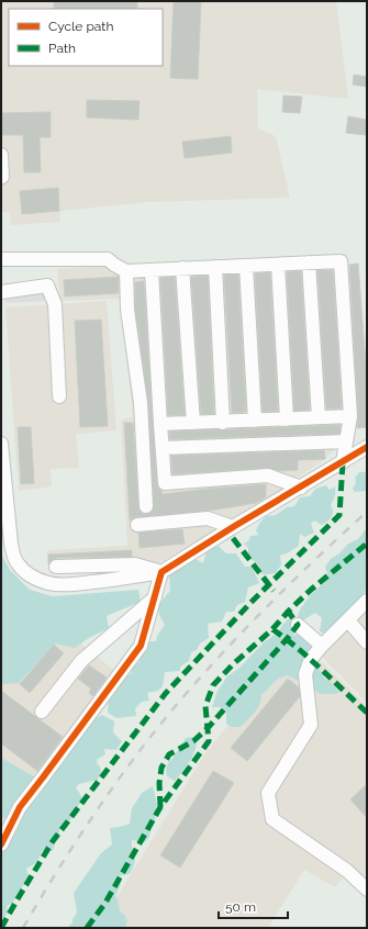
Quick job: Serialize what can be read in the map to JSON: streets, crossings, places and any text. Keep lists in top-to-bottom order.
{
  "legend": ["Cycle path", "Path"],
  "scale_bar": "50 m"
}
